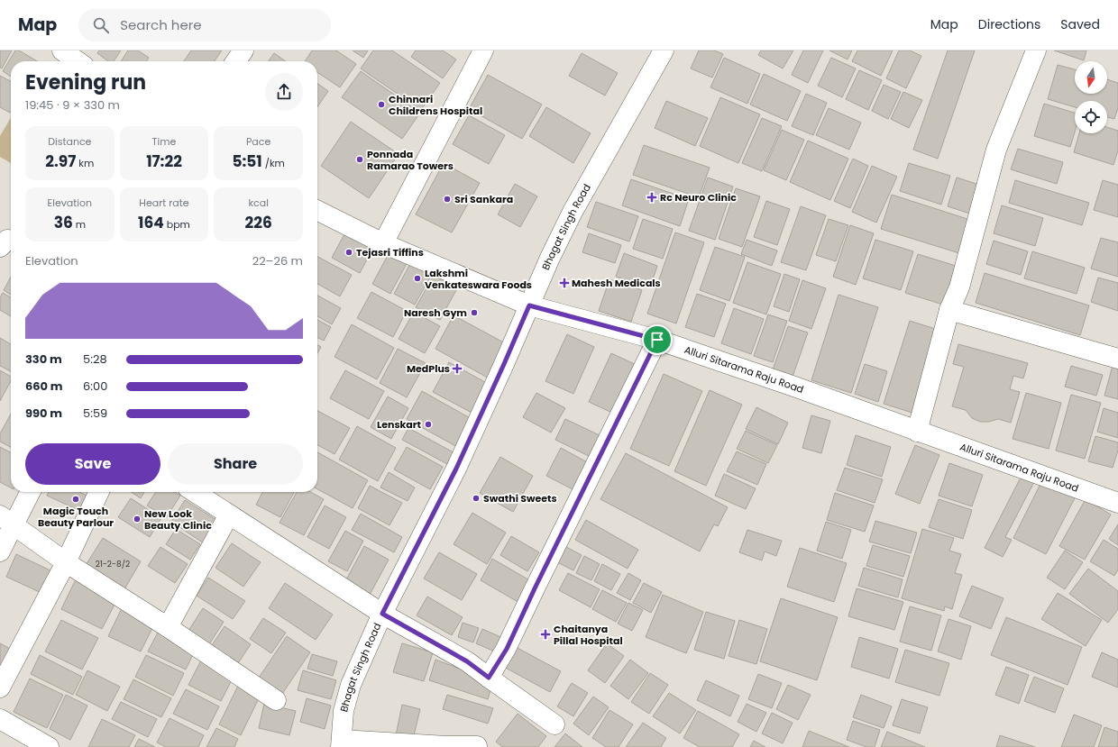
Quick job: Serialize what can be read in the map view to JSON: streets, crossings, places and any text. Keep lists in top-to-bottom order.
{
  "streets": {
    "street": ["Bhagat Singh Road", "Alluri Sitarama Raju Road"]
  },
  "crossings": [
    ["Bhagat Singh Road", "Alluri Sitarama Raju Road"]
  ],
  "places": {
    "other": [
      "Chinnari Childrens Hospital",
      "Ponnada Ramarao Towers",
      "Sri Sankara",
      "Tejasri Tiffins",
      "Lakshmi Venkateswara Foods",
      "Naresh Gym",
      "Lenskart",
      "Swathi Sweets",
      "Magic Touch Beauty Parlour",
      "New Look Beauty Clinic"
    ],
    "health": [
      "Rc Neuro Clinic",
      "Mahesh Medicals",
      "MedPlus",
      "Chaitanya Pillal Hospital"
    ]
  },
  "house_numbers": ["21-2-8/2"],
  "north": "bottom",
  "page": {
    "header": "Map",
    "search": "Search here",
    "nav": ["Map", "Directions", "Saved"],
    "heading": ["Evening run", "19:45 · 9 × 330 m"],
    "stats": [
      ["Distance", "2.97 km"],
      ["Time", "17:22"],
      ["Pace", "5:51 /km"],
      ["Elevation", "36 m"],
      ["Heart rate", "164 bpm"],
      ["kcal", "226"]
    ],
    "chart": ["Elevation", "22–26 m"],
    "list": [
      {
        "name": "330 m",
        "note": "5:28"
      },
      {
        "name": "660 m",
        "note": "6:00"
      },
      {
        "name": "990 m",
        "note": "5:59"
      }
    ],
    "buttons": ["Save", "Share"]
  }
}
